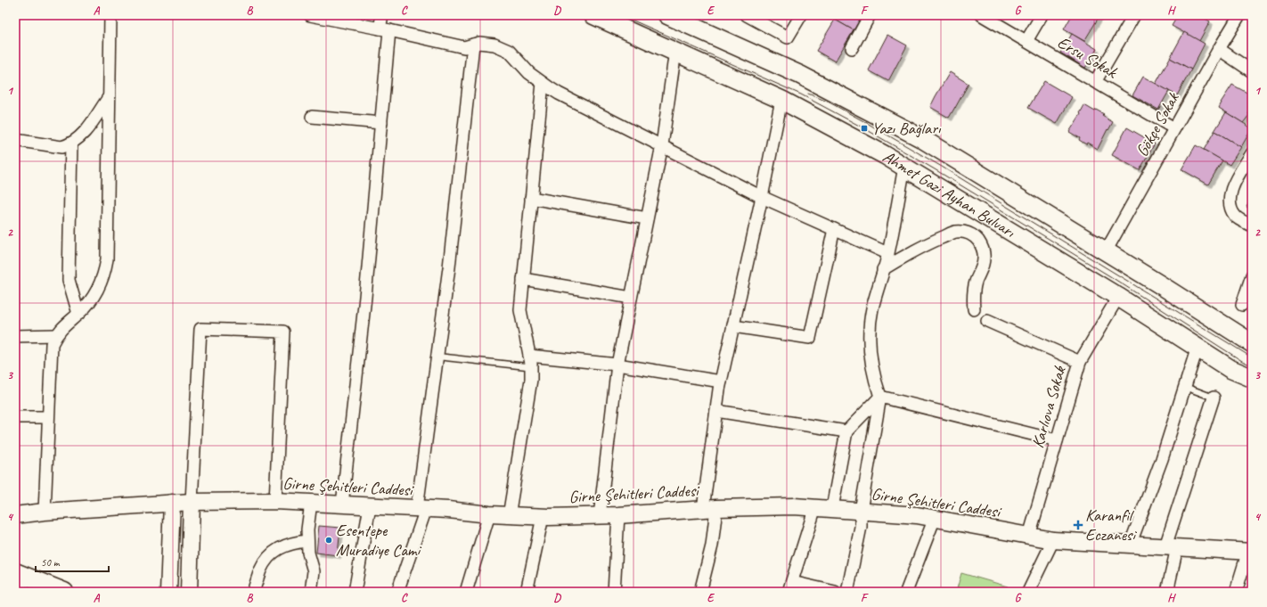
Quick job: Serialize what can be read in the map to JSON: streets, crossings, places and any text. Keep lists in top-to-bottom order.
{
  "streets": {
    "main road": ["Ahmet Gazi Ayhan Bulvarı"],
    "street": [
      "Ersu Sokak",
      "Gökçe Sokak",
      "Karlıova Sokak",
      "Girne Şehitleri Caddesi"
    ]
  },
  "crossings": [
    ["Ersu Sokak", "Gökçe Sokak"],
    ["Gökçe Sokak", "Ahmet Gazi Ayhan Bulvarı"],
    ["Ahmet Gazi Ayhan Bulvarı", "Karlıova Sokak"],
    ["Karlıova Sokak", "Girne Şehitleri Caddesi"]
  ],
  "places": {
    "transit": ["Yazı Bağları"],
    "health": ["Karanfil Eczanesi"],
    "other": ["Esentepe Muradiye Cami"]
  },
  "scale_bar": "50 m",
  "grid": {
    "columns": [
      "A",
      "B",
      "C",
      "D",
      "E",
      "F",
      "G",
      "H"
    ],
    "rows": [
      "1",
      "2",
      "3",
      "4"
    ]
  }
}
